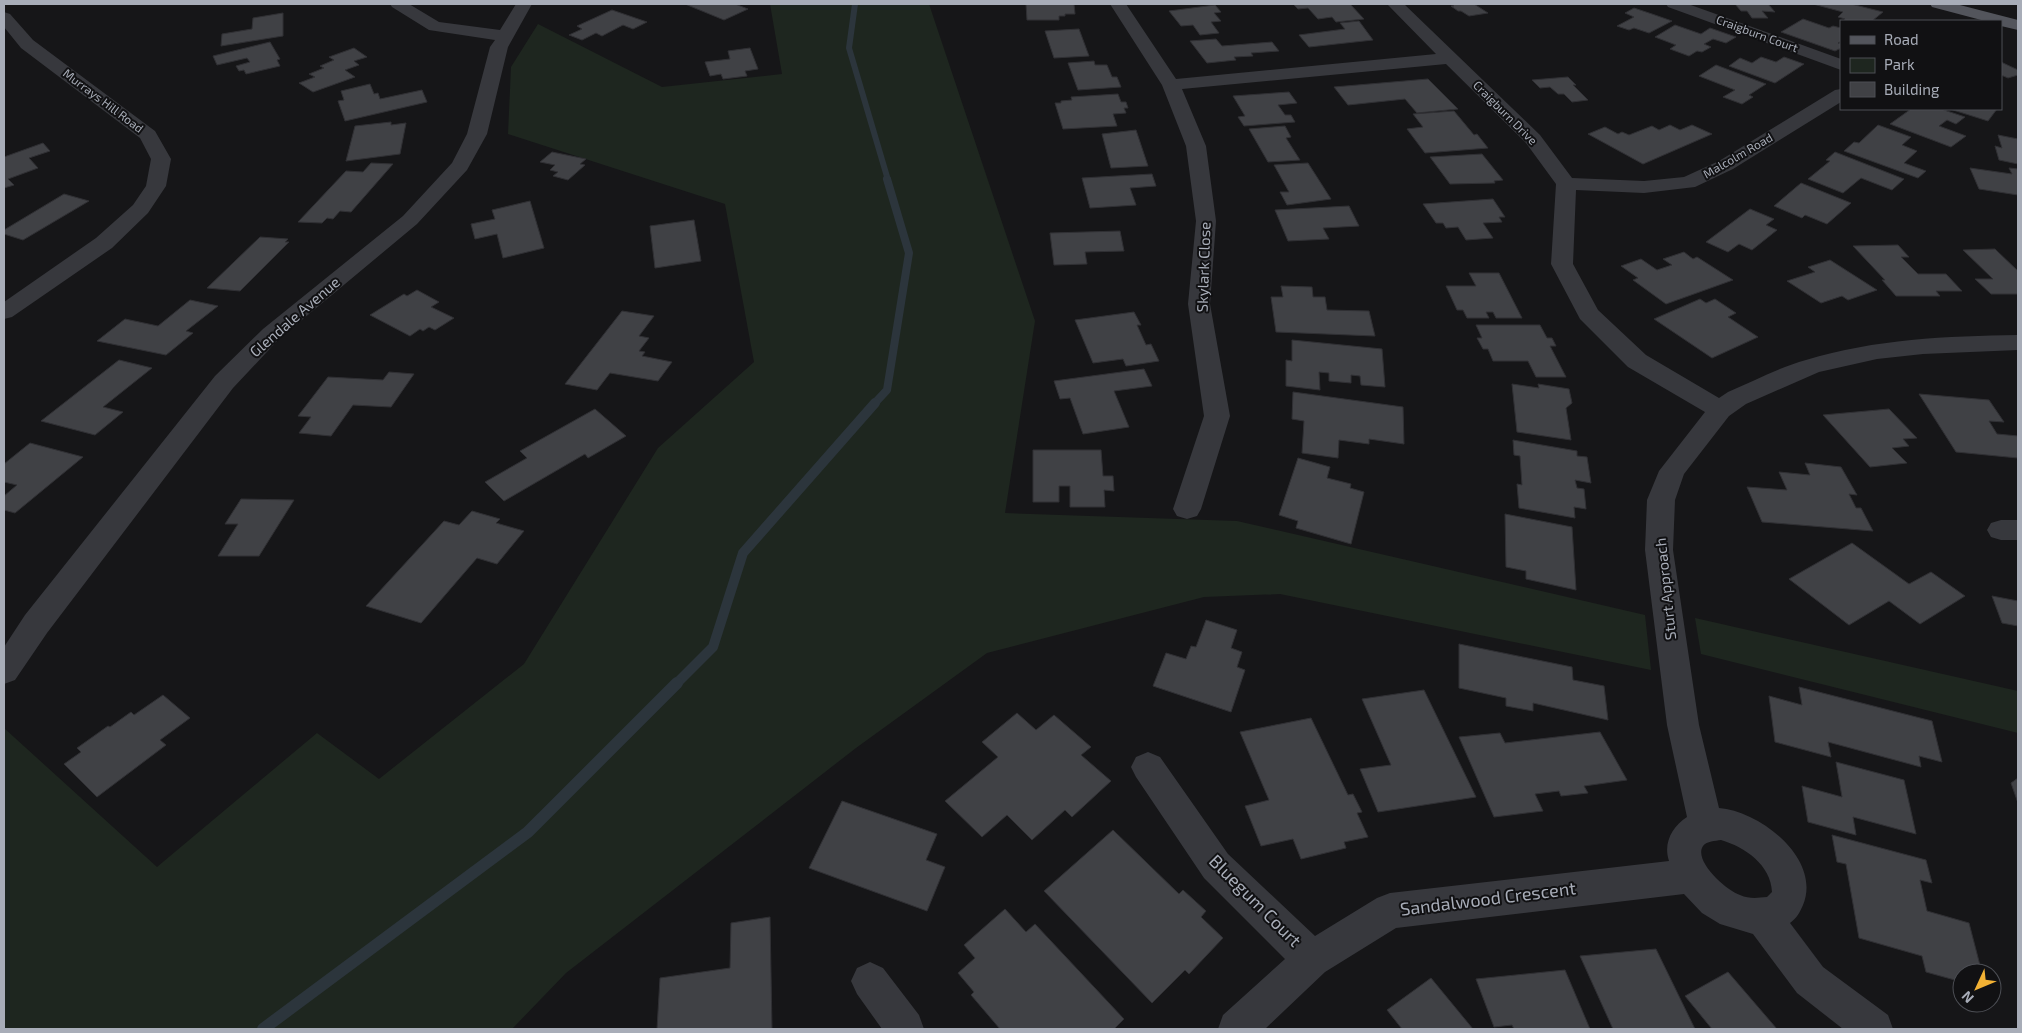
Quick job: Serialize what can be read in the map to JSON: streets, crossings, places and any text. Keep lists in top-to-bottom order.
{
  "streets": {
    "street": [
      "Craigburn Court",
      "Murrays Hill Road",
      "Craigburn Drive",
      "Malcolm Road",
      "Skylark Close",
      "Glendale Avenue",
      "Sturt Approach",
      "Sandalwood Crescent",
      "Bluegum Court"
    ]
  },
  "crossings": [
    ["Craigburn Drive", "Malcolm Road"],
    ["Sturt Approach", "Sandalwood Crescent"],
    ["Sandalwood Crescent", "Bluegum Court"]
  ],
  "legend": ["Road", "Park", "Building"],
  "north": "bottom left"
}
